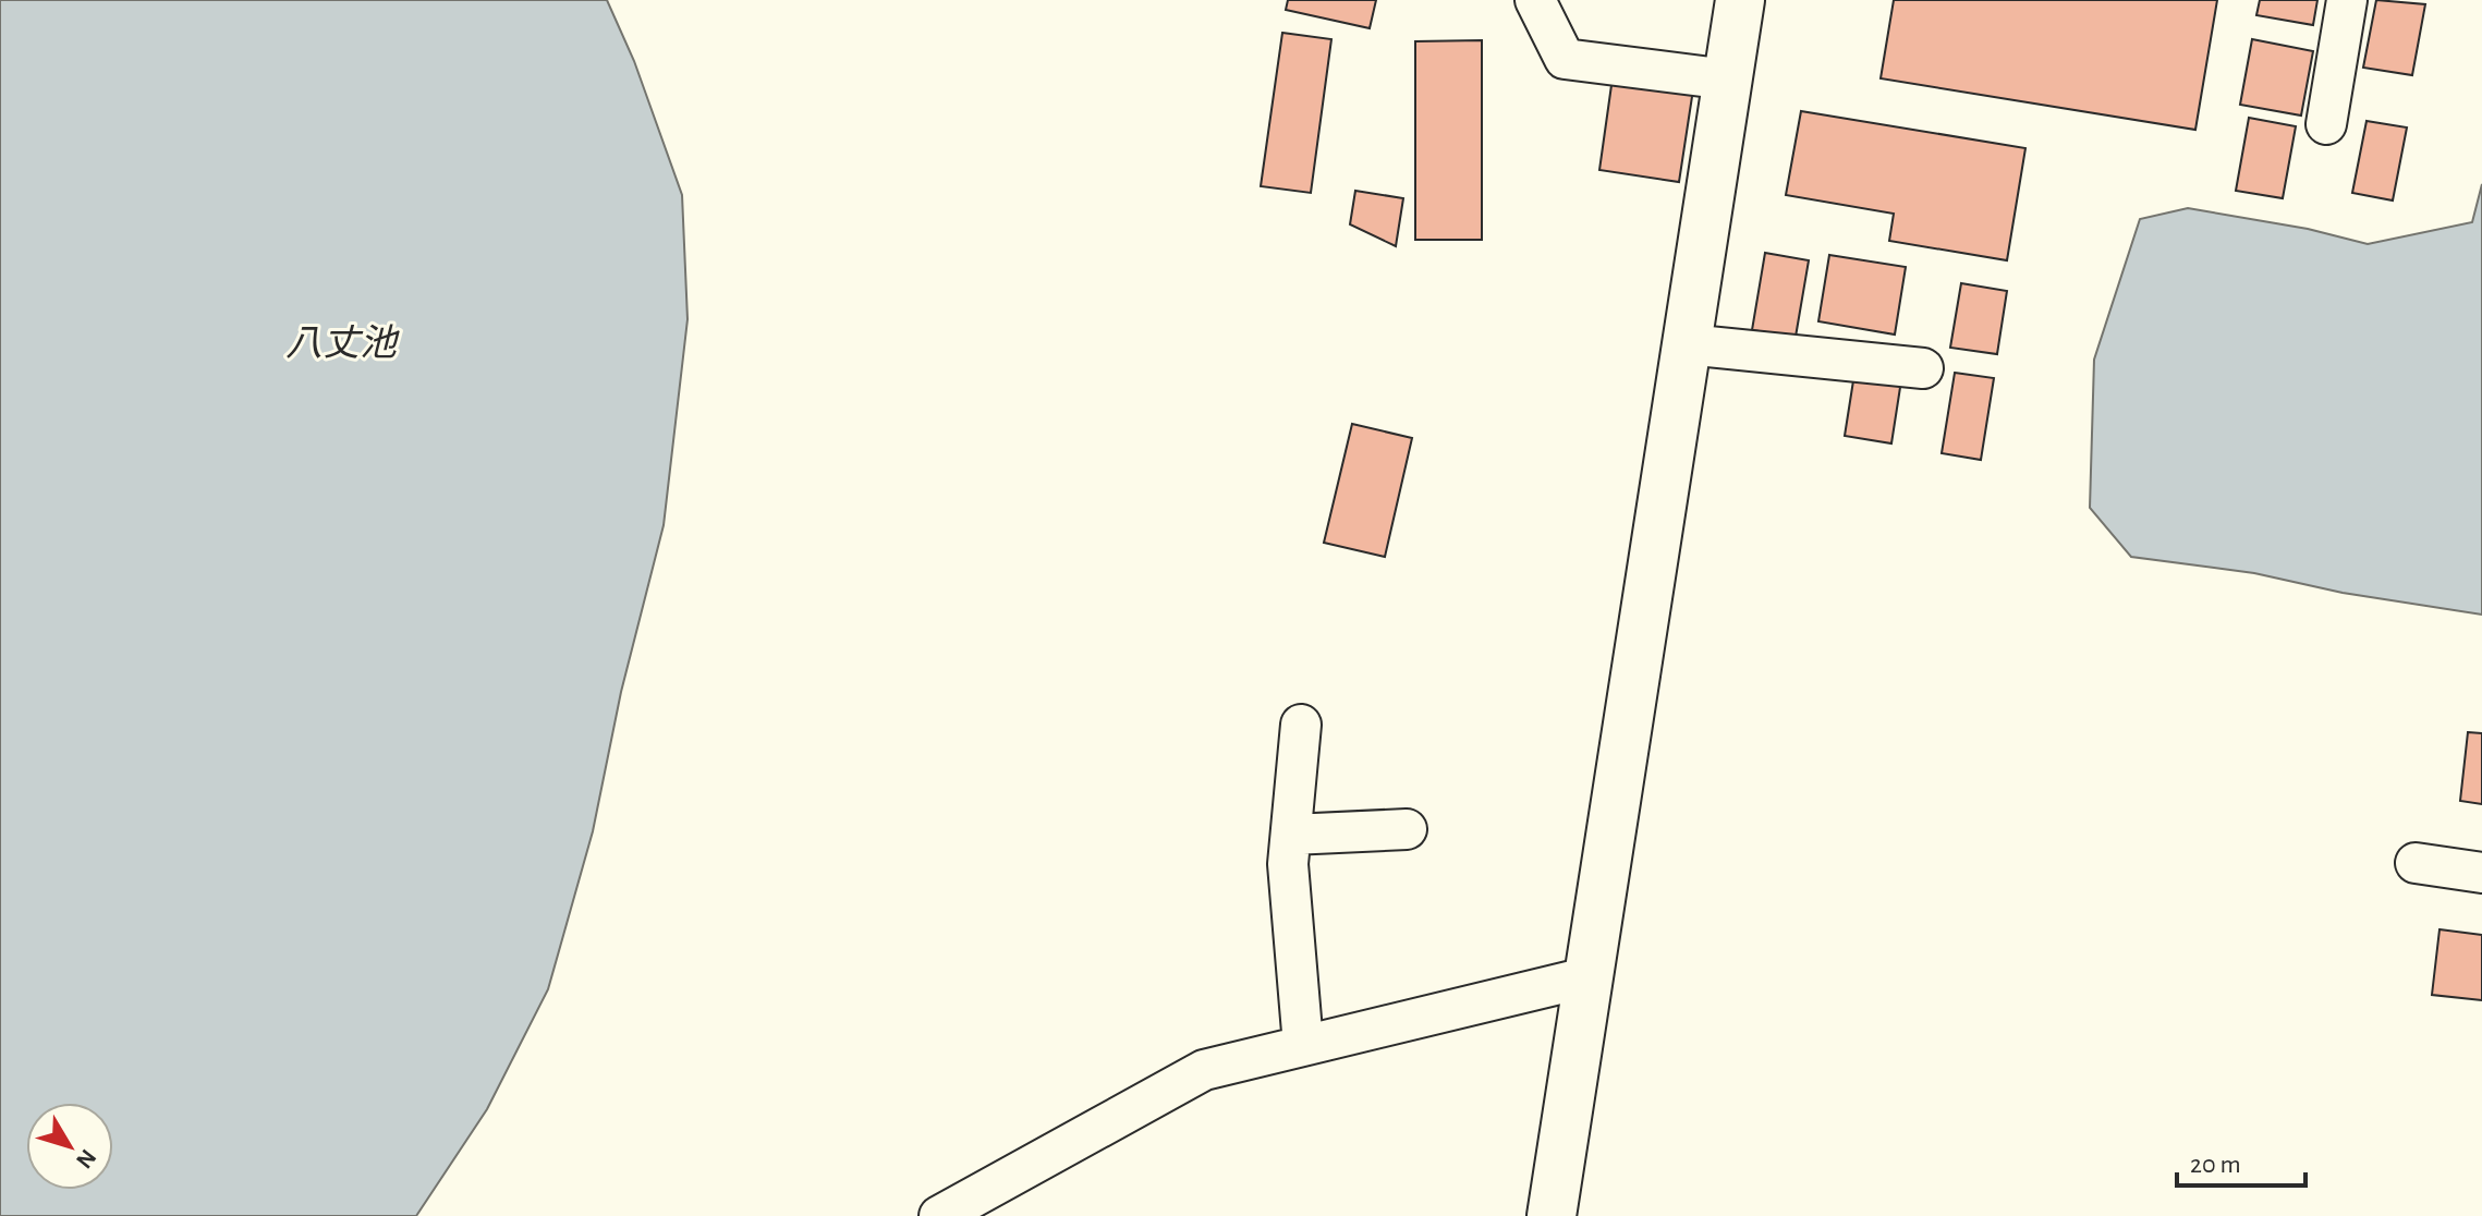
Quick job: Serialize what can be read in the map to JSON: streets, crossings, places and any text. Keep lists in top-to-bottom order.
{
  "water": ["八丈池"],
  "scale_bar": "20 m",
  "north": "bottom right"
}
